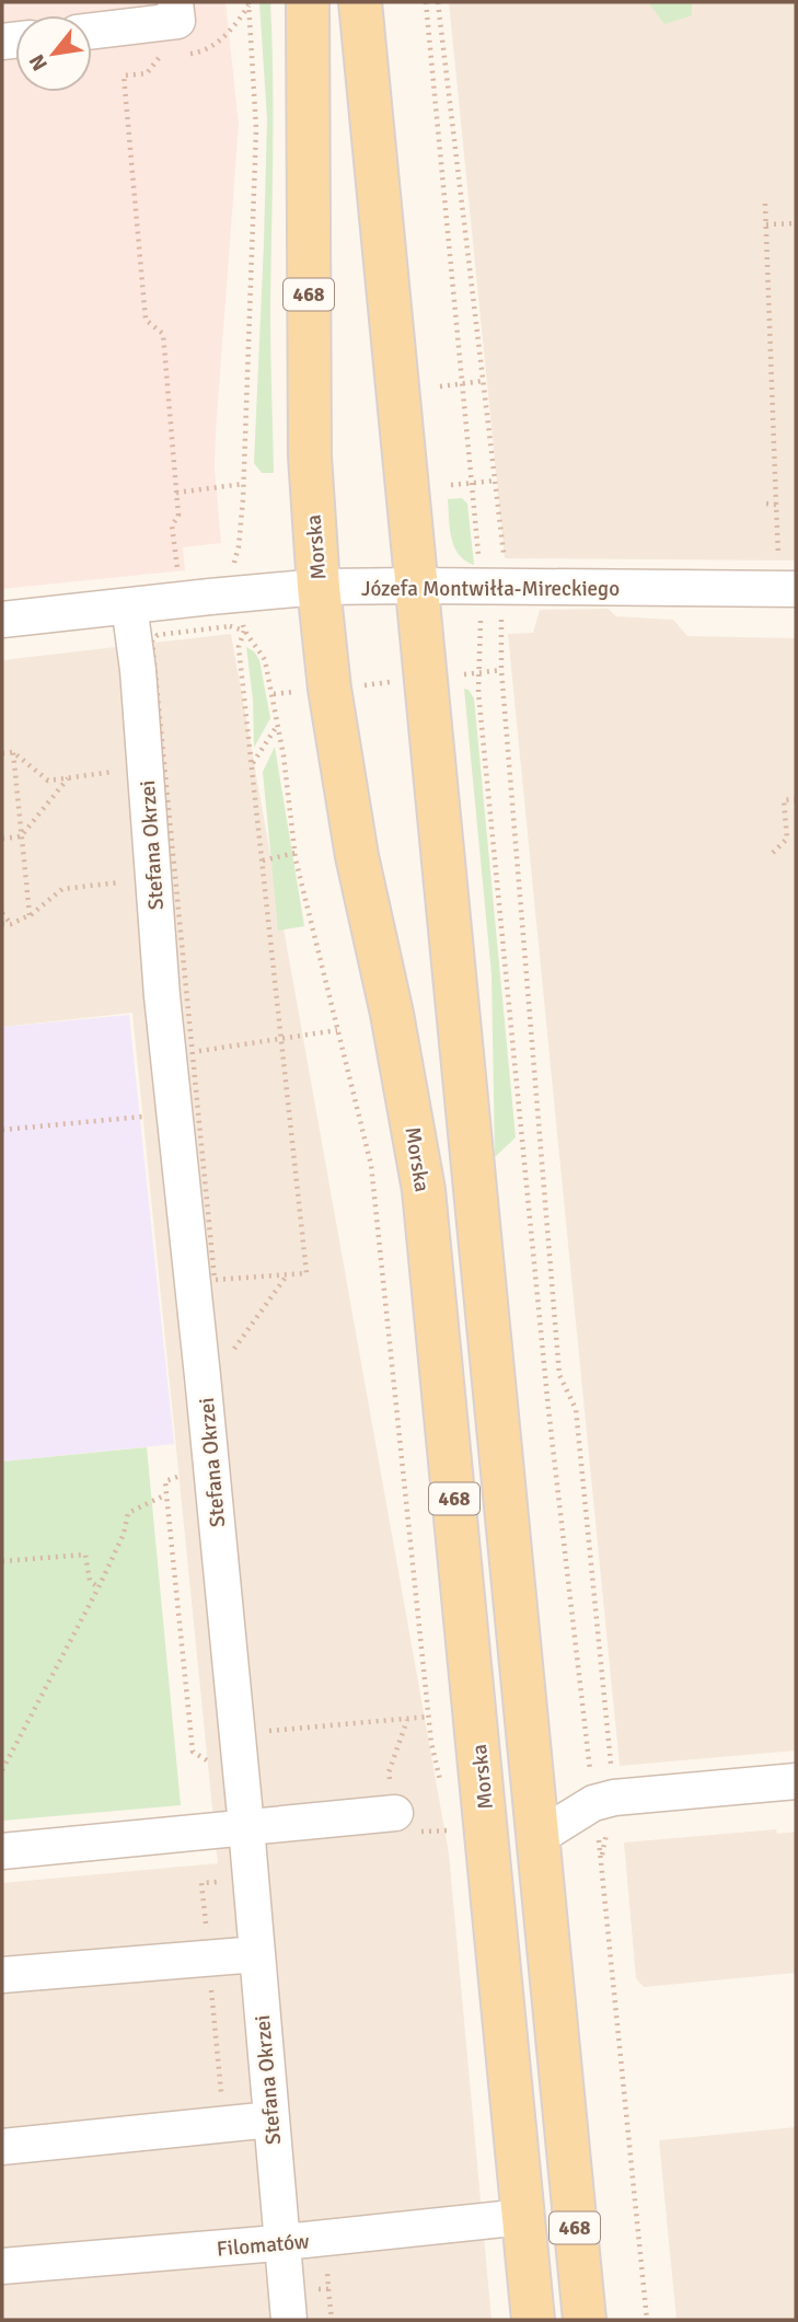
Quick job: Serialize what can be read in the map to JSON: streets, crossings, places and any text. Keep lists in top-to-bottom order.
{
  "streets": {
    "main road": ["468", "Morska"],
    "street": ["Józefa Montwiłła-Mireckiego", "Stefana Okrzei", "Filomatów"]
  },
  "crossings": [
    ["468", "Józefa Montwiłła-Mireckiego"],
    ["Morska", "Józefa Montwiłła-Mireckiego"],
    ["Morska", "Filomatów"],
    ["Józefa Montwiłła-Mireckiego", "Stefana Okrzei"],
    ["Stefana Okrzei", "Filomatów"]
  ],
  "north": "bottom left"
}
